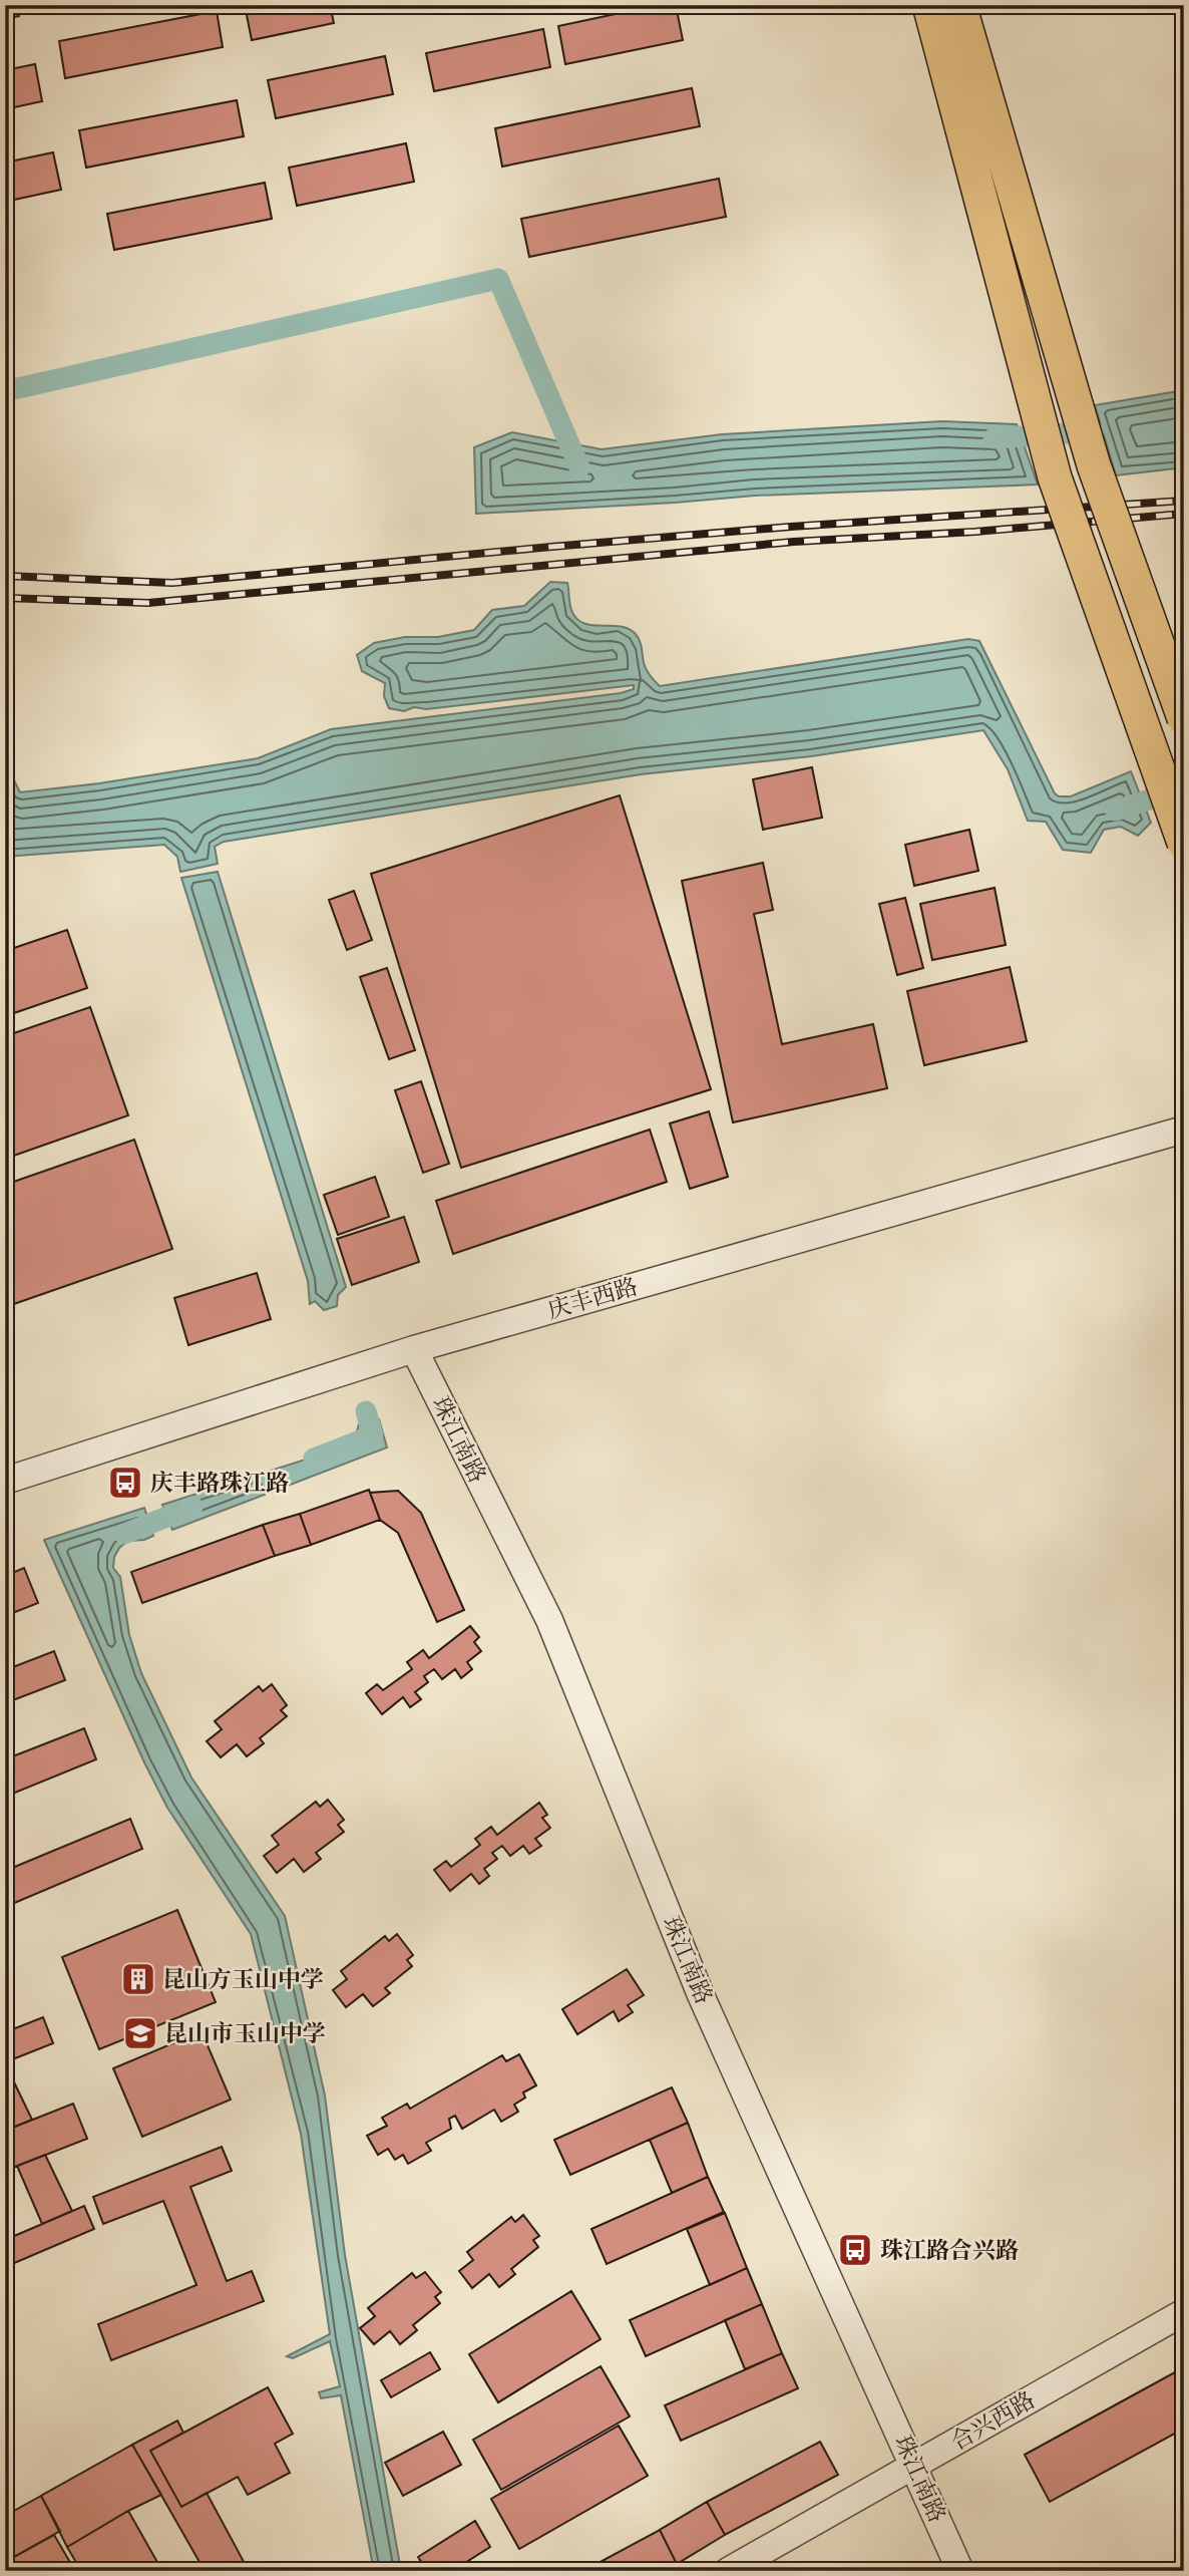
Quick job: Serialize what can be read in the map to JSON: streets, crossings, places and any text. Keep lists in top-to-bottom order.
{
  "streets": {
    "street": ["庆丰西路", "珠江南路", "合兴西路"]
  },
  "crossings": [
    ["庆丰西路", "珠江南路"],
    ["珠江南路", "合兴西路"]
  ],
  "places": {
    "bus stop": ["庆丰路珠江路", "珠江路合兴路"],
    "building": ["昆山方玉山中学"],
    "school or university": ["昆山市玉山中学"]
  }
}
